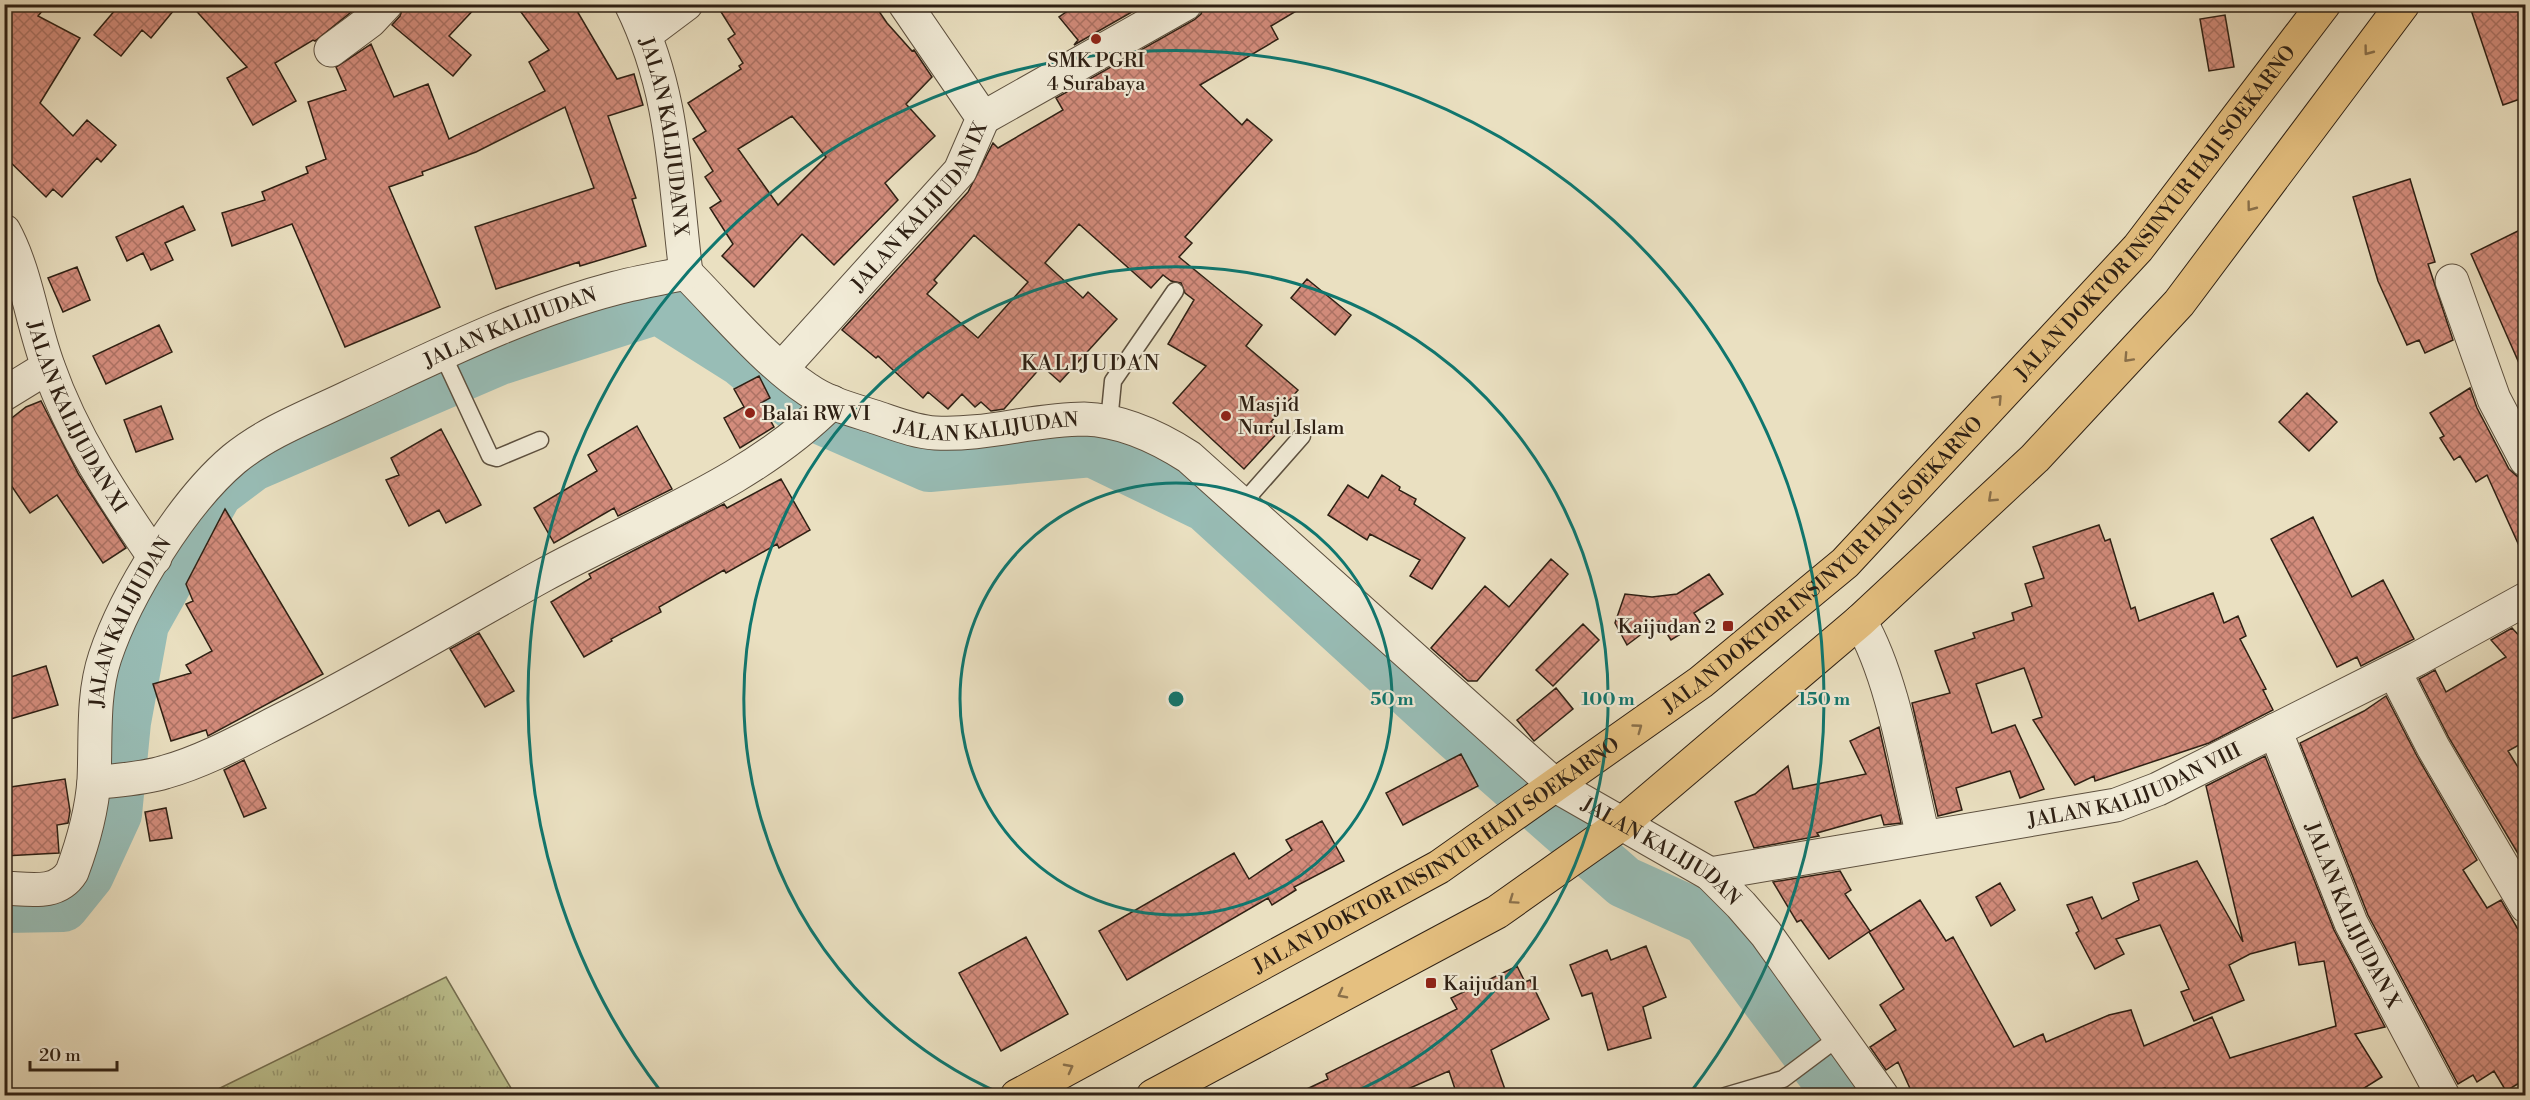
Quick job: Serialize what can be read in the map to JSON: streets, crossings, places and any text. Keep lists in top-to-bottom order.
{
  "streets": {
    "main road": ["JALAN DOKTOR INSINYUR HAJI SOEKARNO"],
    "street": [
      "JALAN KALIJUDAN X",
      "JALAN KALIJUDAN IX",
      "JALAN KALIJUDAN",
      "JALAN KALIJUDAN XI",
      "JALAN KALIJUDAN VIII"
    ]
  },
  "crossings": [
    ["JALAN KALIJUDAN X", "JALAN KALIJUDAN"],
    ["JALAN KALIJUDAN X", "JALAN KALIJUDAN VIII"],
    ["JALAN KALIJUDAN IX", "JALAN KALIJUDAN"],
    ["JALAN DOKTOR INSINYUR HAJI SOEKARNO", "JALAN KALIJUDAN"],
    ["JALAN KALIJUDAN", "JALAN KALIJUDAN XI"],
    ["JALAN KALIJUDAN", "JALAN KALIJUDAN VIII"]
  ],
  "districts": ["KALIJUDAN"],
  "places": {
    "other": ["SMK PGRI 4 Surabaya", "Balai RW VI", "Masjid Nurul Islam"],
    "transit": ["Kaijudan 2", "Kaijudan 1"]
  },
  "scale_bar": "20 m",
  "rings": ["50 m", "100 m", "150 m"]
}
